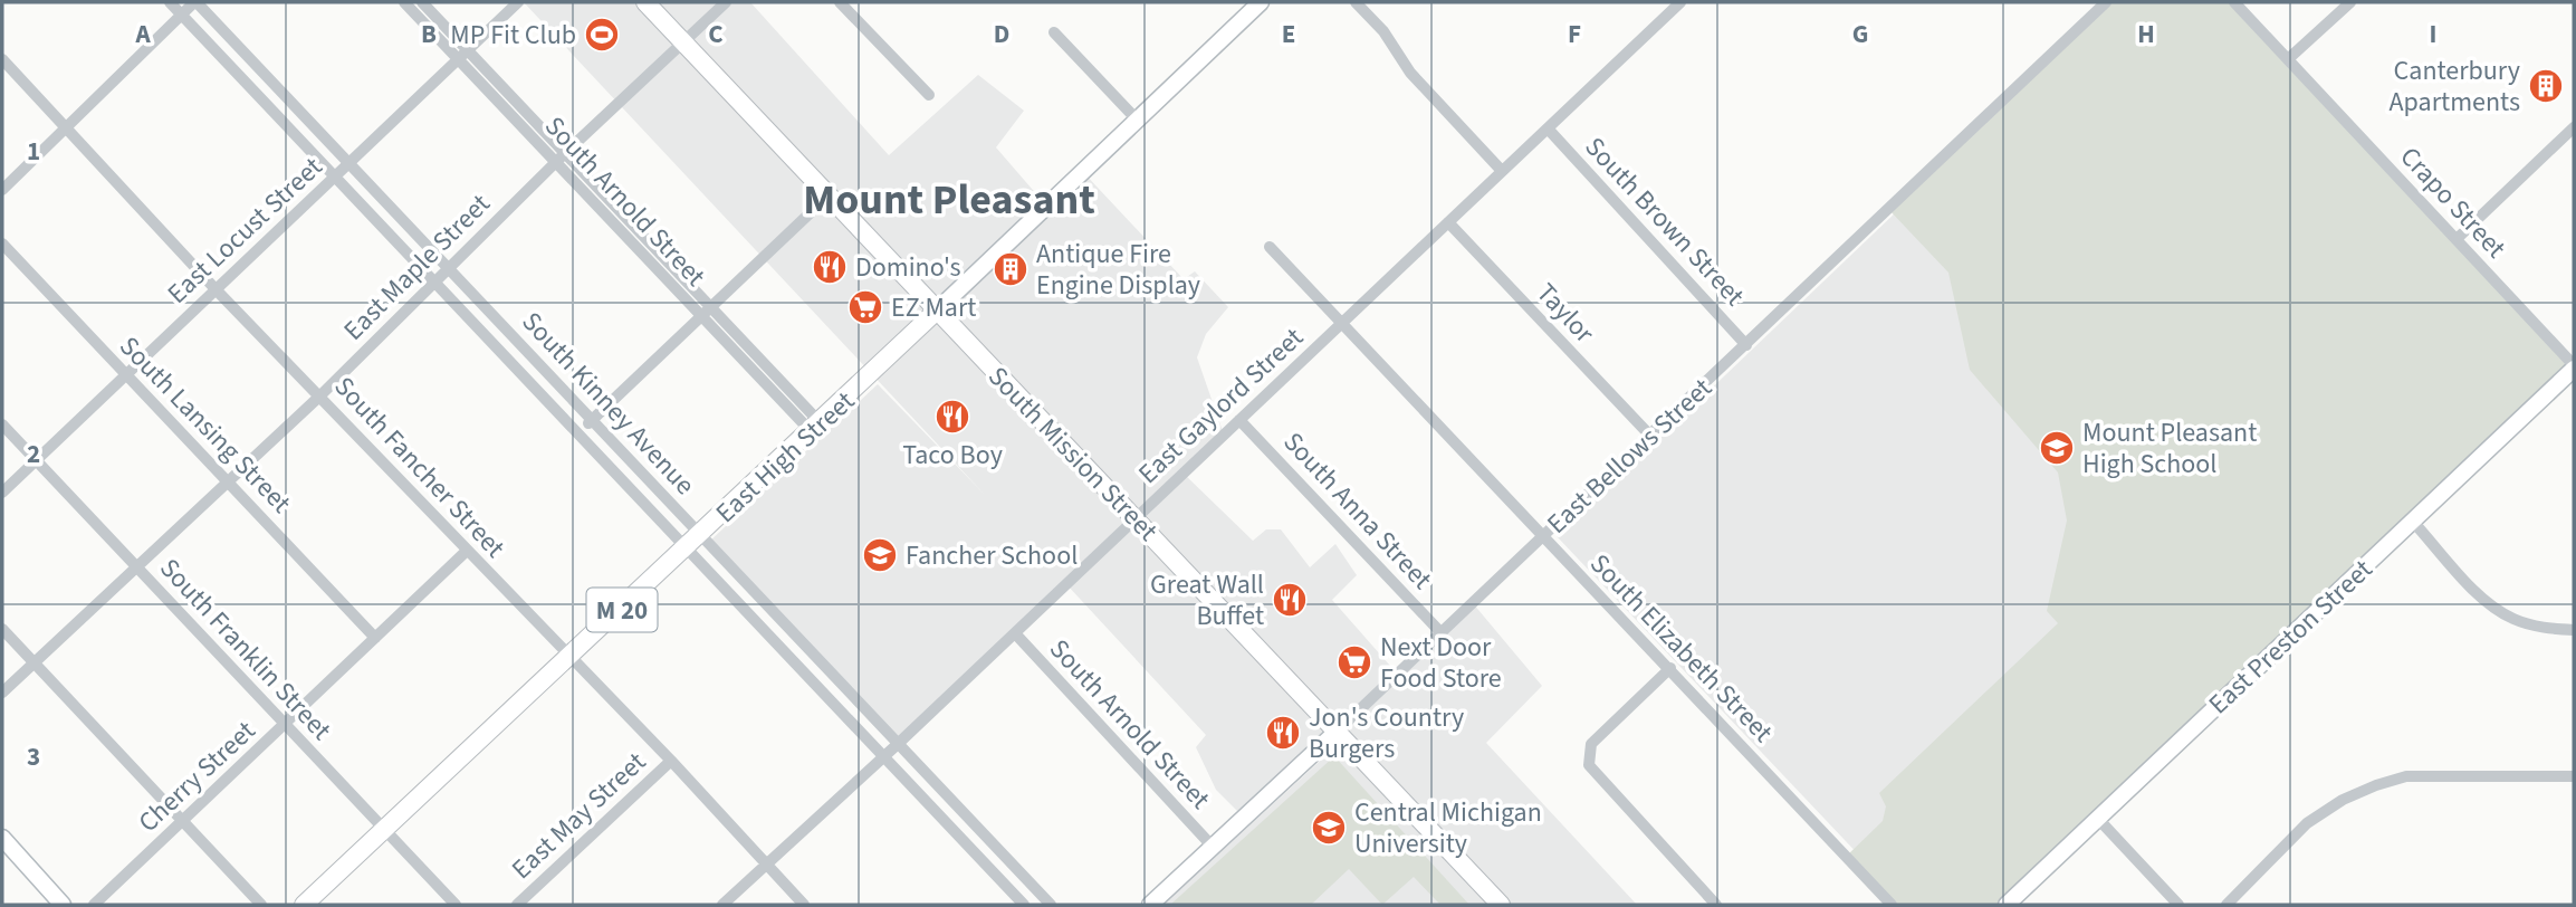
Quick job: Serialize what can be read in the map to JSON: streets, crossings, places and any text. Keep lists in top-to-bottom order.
{
  "streets": {
    "main road": ["South Mission Street", "East High Street", "M 20"],
    "street": [
      "South Arnold Street",
      "Crapo Street",
      "South Brown Street",
      "East Locust Street",
      "East Maple Street",
      "Taylor",
      "South Kinney Avenue",
      "East Gaylord Street",
      "South Lansing Street",
      "East Bellows Street",
      "South Fancher Street",
      "South Anna Street",
      "East Preston Street",
      "South Elizabeth Street",
      "South Franklin Street",
      "Cherry Street",
      "East May Street"
    ]
  },
  "crossings": [
    ["South Arnold Street", "East Locust Street"],
    ["South Arnold Street", "East Maple Street"],
    ["South Arnold Street", "East Gaylord Street"],
    ["South Arnold Street", "East Bellows Street"],
    ["South Arnold Street", "East High Street"],
    ["Crapo Street", "East Preston Street"],
    ["South Brown Street", "East Gaylord Street"],
    ["South Brown Street", "East Bellows Street"],
    ["East Locust Street", "South Kinney Avenue"],
    ["East Locust Street", "South Lansing Street"],
    ["East Locust Street", "South Fancher Street"],
    ["East Locust Street", "South Franklin Street"],
    ["East Maple Street", "South Kinney Avenue"],
    ["East Maple Street", "South Lansing Street"],
    ["East Maple Street", "South Mission Street"],
    ["East Maple Street", "South Fancher Street"],
    ["East Maple Street", "South Franklin Street"],
    ["Taylor", "East Gaylord Street"],
    ["Taylor", "East Bellows Street"],
    ["South Kinney Avenue", "East Gaylord Street"],
    ["South Kinney Avenue", "East High Street"],
    ["East Gaylord Street", "South Mission Street"],
    ["East Gaylord Street", "South Fancher Street"],
    ["East Gaylord Street", "South Anna Street"],
    ["East Gaylord Street", "South Elizabeth Street"],
    ["South Lansing Street", "Cherry Street"],
    ["South Mission Street", "East Bellows Street"],
    ["South Mission Street", "East High Street"],
    ["East Bellows Street", "South Anna Street"],
    ["East Bellows Street", "South Elizabeth Street"],
    ["East High Street", "South Fancher Street"],
    ["East High Street", "South Franklin Street"],
    ["South Fancher Street", "Cherry Street"],
    ["South Fancher Street", "East May Street"],
    ["South Franklin Street", "Cherry Street"]
  ],
  "districts": ["Mount Pleasant"],
  "places": {
    "sports": ["MP Fit Club"],
    "building": ["Canterbury Apartments", "Antique Fire Engine Display"],
    "restaurant": [
      "Domino's",
      "Taco Boy",
      "Great Wall Buffet",
      "Jon's Country Burgers"
    ],
    "supermarket": ["EZ Mart", "Next Door Food Store"],
    "school or university": ["Mount Pleasant High School", "Fancher School", "Central Michigan University"]
  },
  "grid": {
    "columns": [
      "A",
      "B",
      "C",
      "D",
      "E",
      "F",
      "G",
      "H",
      "I"
    ],
    "rows": ["1", "2", "3"]
  }
}
